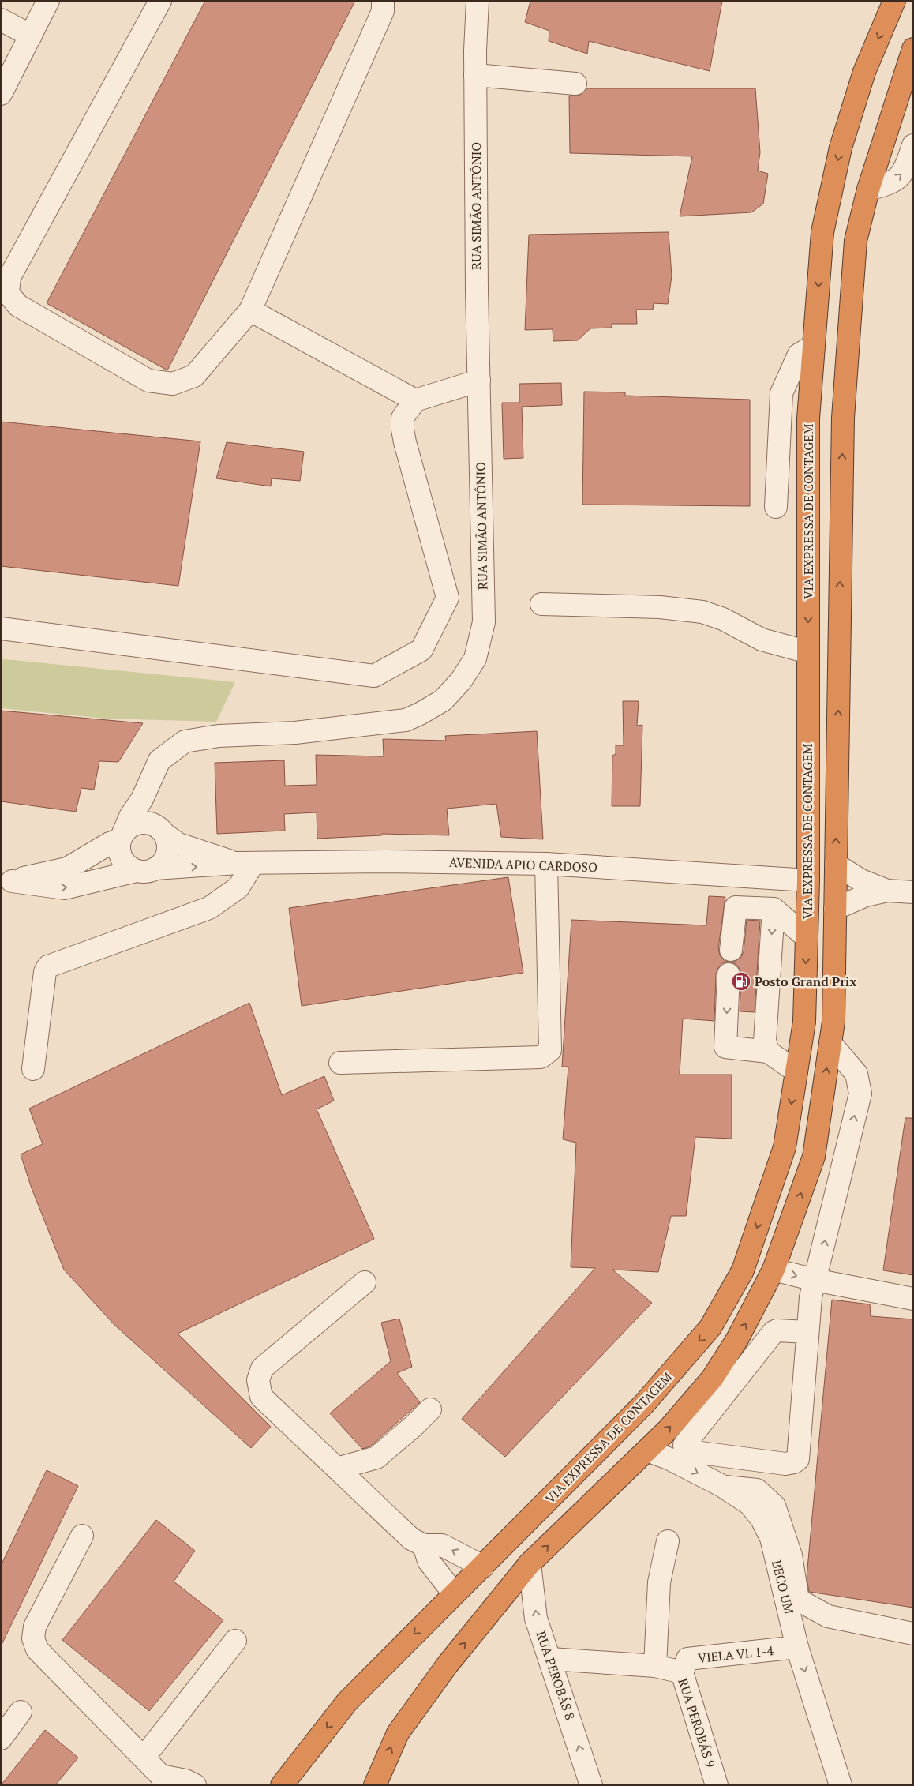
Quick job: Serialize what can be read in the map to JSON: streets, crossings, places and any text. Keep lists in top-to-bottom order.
{
  "streets": {
    "highway": ["VIA EXPRESSA DE CONTAGEM"],
    "street": [
      "RUA SIMÃO ANTÔNIO",
      "AVENIDA APIO CARDOSO",
      "BECO UM",
      "VIELA VL 1-4",
      "RUA PEROBÁS 8",
      "RUA PEROBÁS 9"
    ]
  },
  "crossings": [
    ["RUA SIMÃO ANTÔNIO", "AVENIDA APIO CARDOSO"],
    ["VIA EXPRESSA DE CONTAGEM", "AVENIDA APIO CARDOSO"],
    ["BECO UM", "VIELA VL 1-4"],
    ["VIELA VL 1-4", "RUA PEROBÁS 9"],
    ["RUA PEROBÁS 8", "RUA PEROBÁS 9"]
  ],
  "one_way": ["BECO UM"],
  "places": {
    "fuel station": ["Posto Grand Prix"]
  }
}
